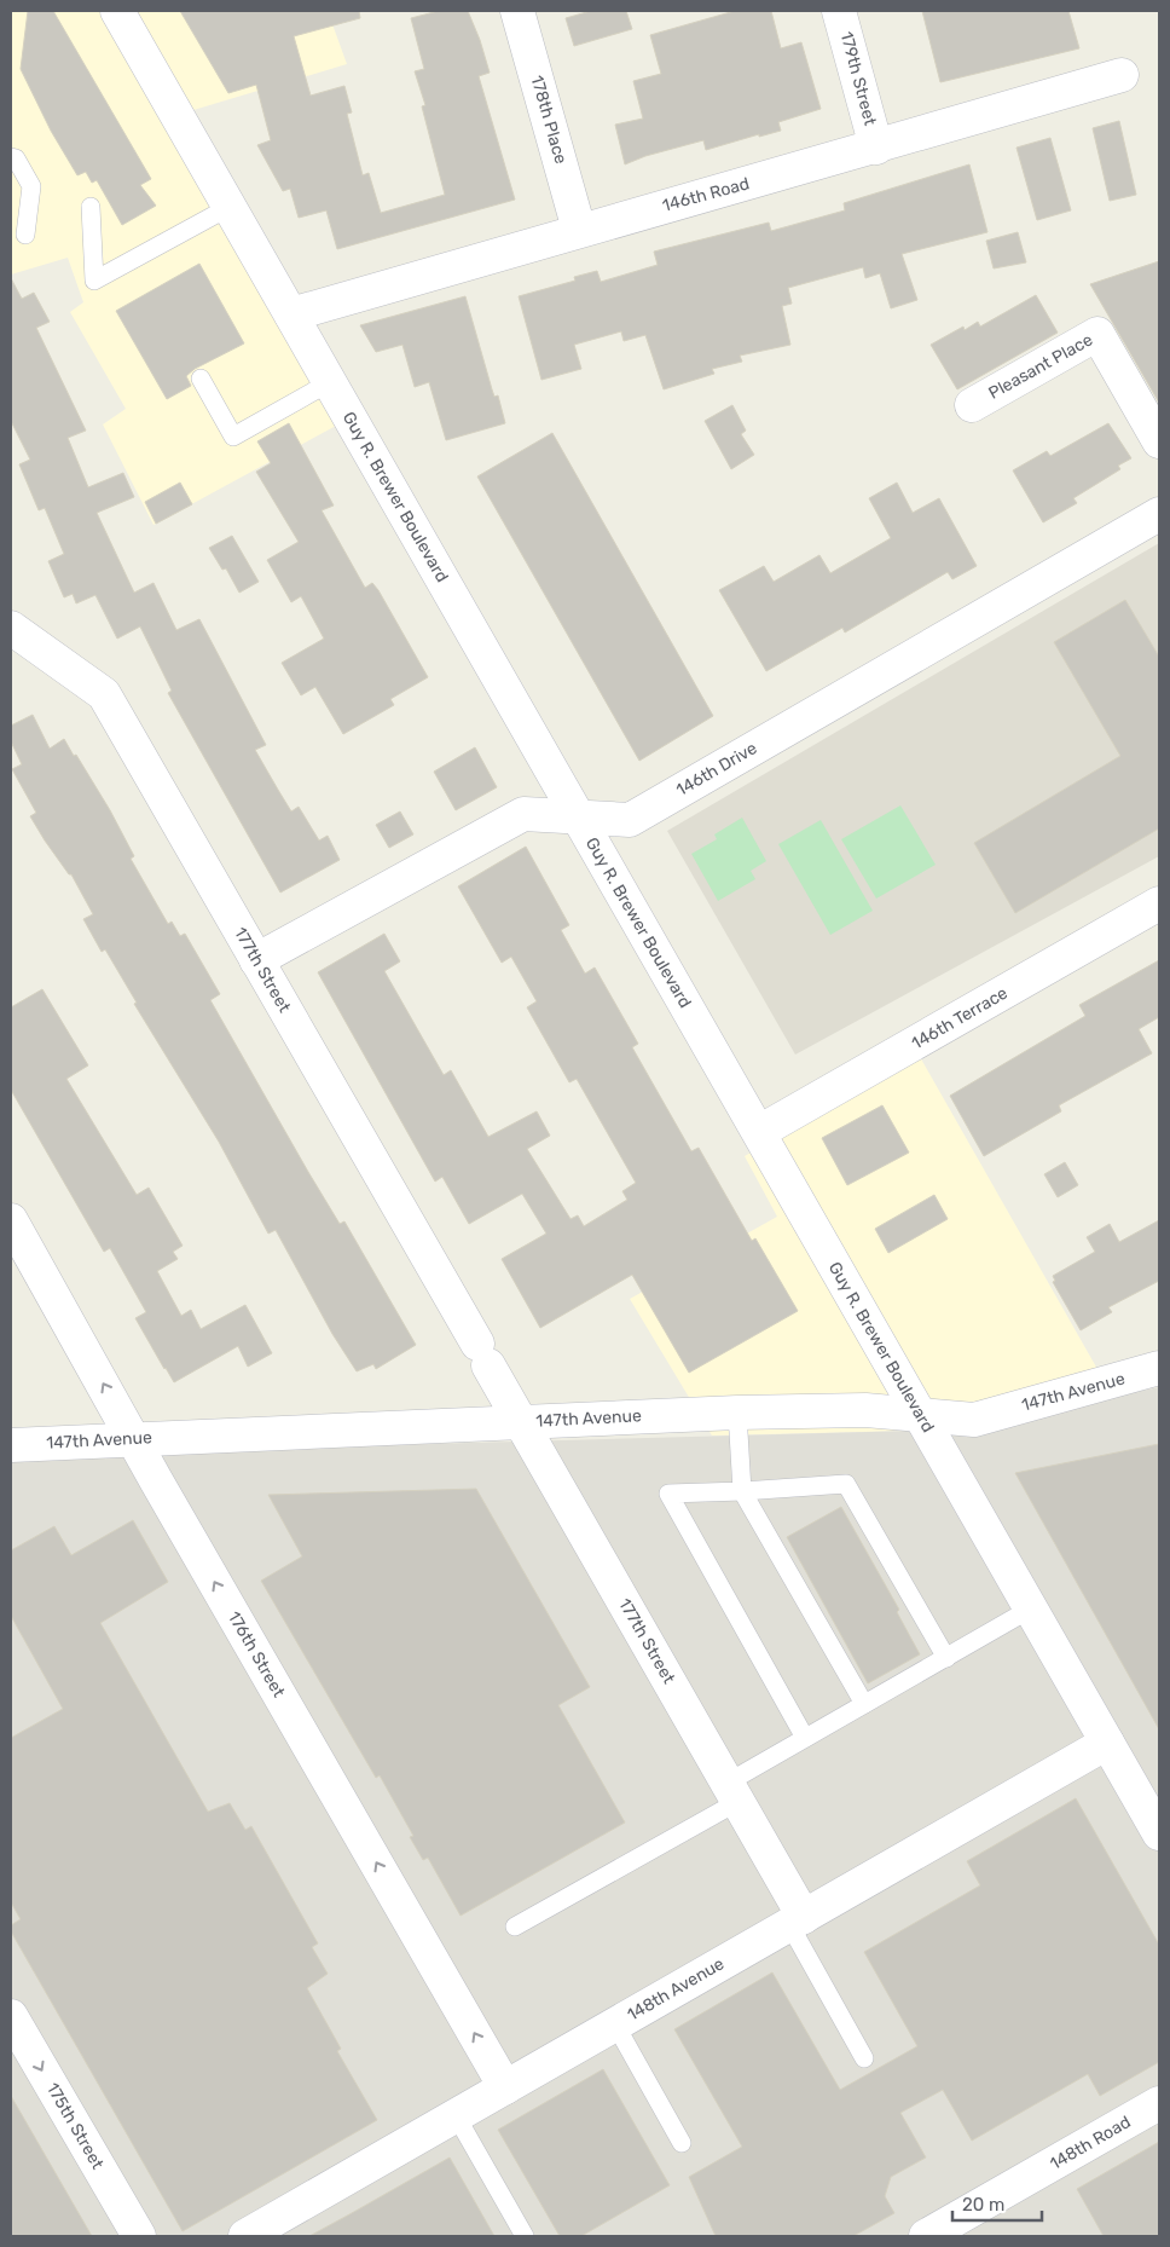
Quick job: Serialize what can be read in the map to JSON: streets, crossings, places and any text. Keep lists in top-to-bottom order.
{
  "streets": {
    "street": [
      "179th Street",
      "178th Place",
      "146th Road",
      "Pleasant Place",
      "Guy R. Brewer Boulevard",
      "146th Drive",
      "177th Street",
      "146th Terrace",
      "147th Avenue",
      "176th Street",
      "148th Avenue",
      "175th Street",
      "148th Road"
    ]
  },
  "crossings": [
    ["179th Street", "146th Road"],
    ["178th Place", "146th Road"],
    ["146th Road", "Guy R. Brewer Boulevard"],
    ["Guy R. Brewer Boulevard", "146th Drive"],
    ["Guy R. Brewer Boulevard", "146th Terrace"],
    ["Guy R. Brewer Boulevard", "147th Avenue"],
    ["Guy R. Brewer Boulevard", "148th Avenue"],
    ["146th Drive", "177th Street"],
    ["177th Street", "147th Avenue"],
    ["177th Street", "148th Avenue"],
    ["147th Avenue", "176th Street"],
    ["176th Street", "148th Avenue"]
  ],
  "one_way": ["176th Street", "175th Street"],
  "scale_bar": "20 m"
}
